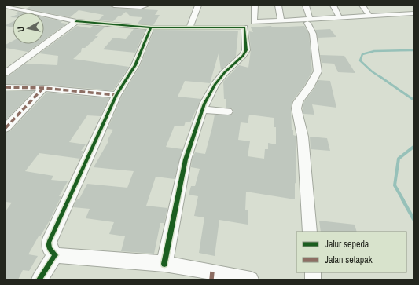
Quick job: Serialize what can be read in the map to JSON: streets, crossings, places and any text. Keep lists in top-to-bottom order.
{
  "legend": ["Jalur sepeda", "Jalan setapak"],
  "north": "left"
}
